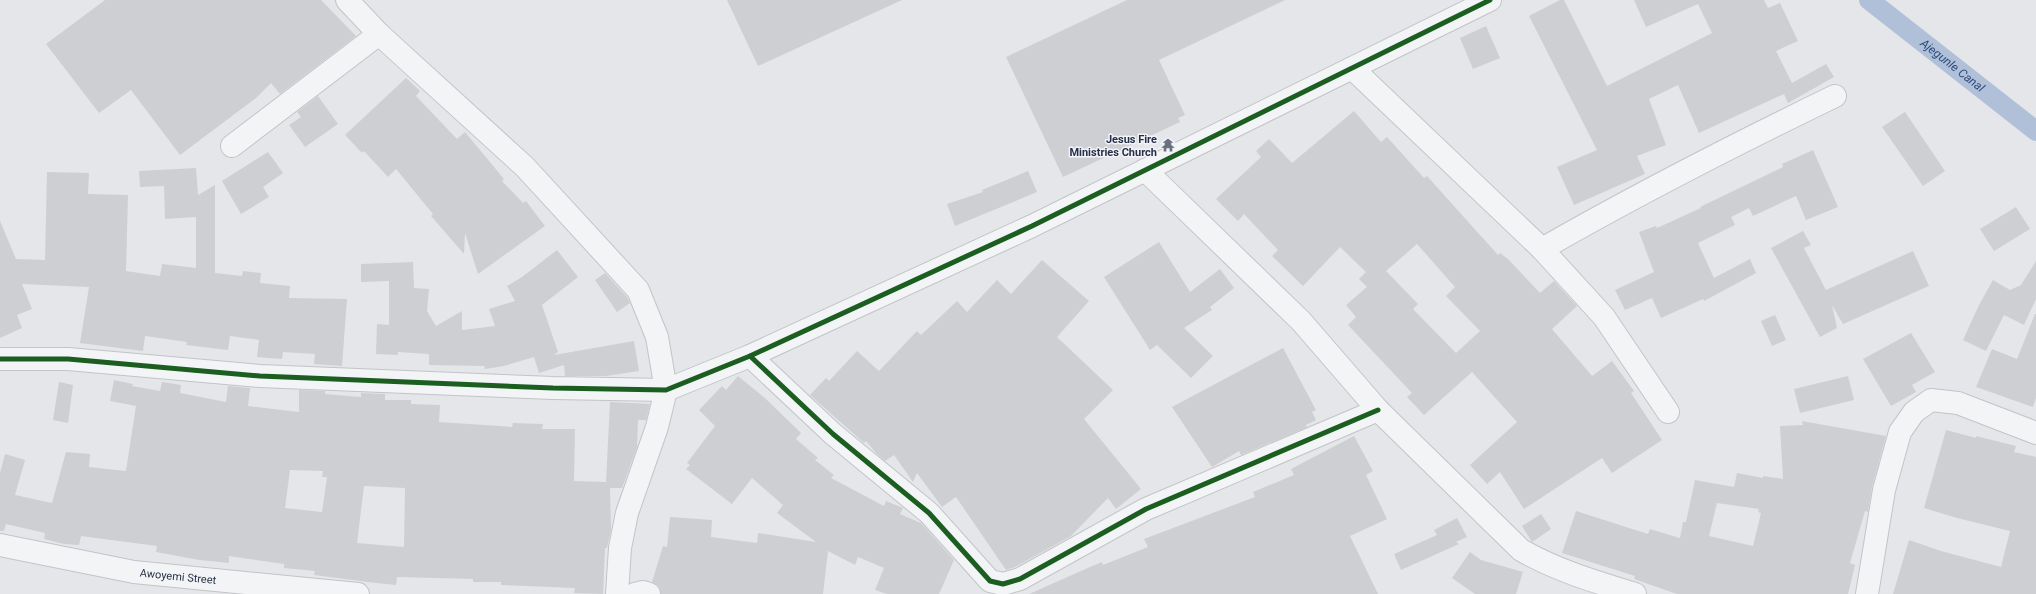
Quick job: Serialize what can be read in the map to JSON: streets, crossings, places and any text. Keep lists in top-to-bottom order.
{
  "streets": {
    "street": ["Awoyemi Street"]
  },
  "water": ["Ajegunle Canal"],
  "places": {
    "temple": ["Jesus Fire Ministries Church"]
  }
}
